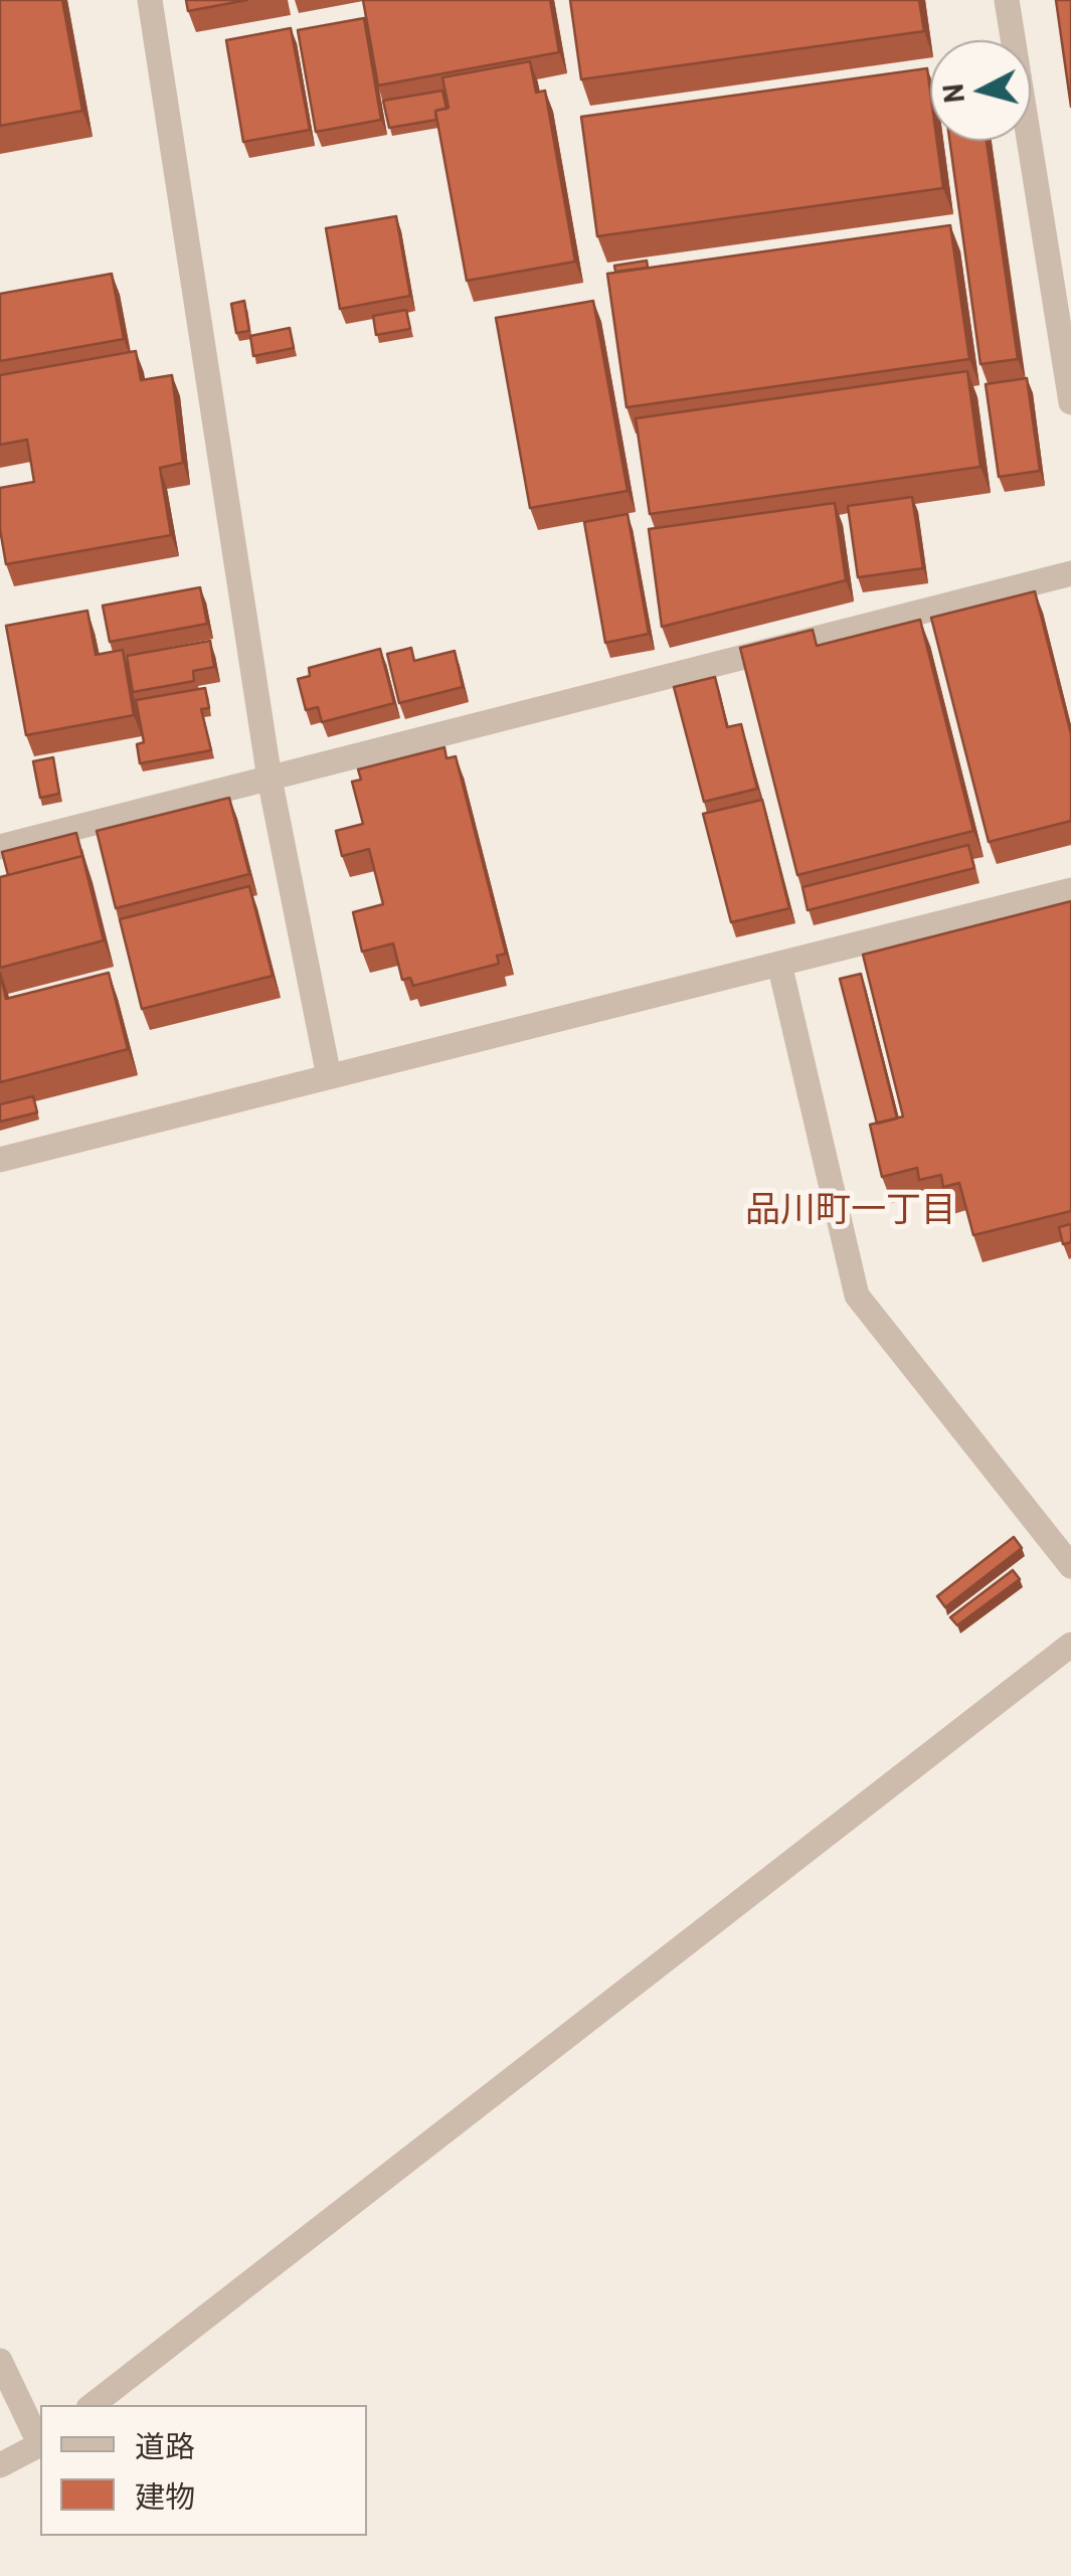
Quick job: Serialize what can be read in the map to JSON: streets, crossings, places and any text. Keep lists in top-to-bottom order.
{
  "districts": ["品川町一丁目"],
  "legend": ["道路", "建物"],
  "north": "left"
}
